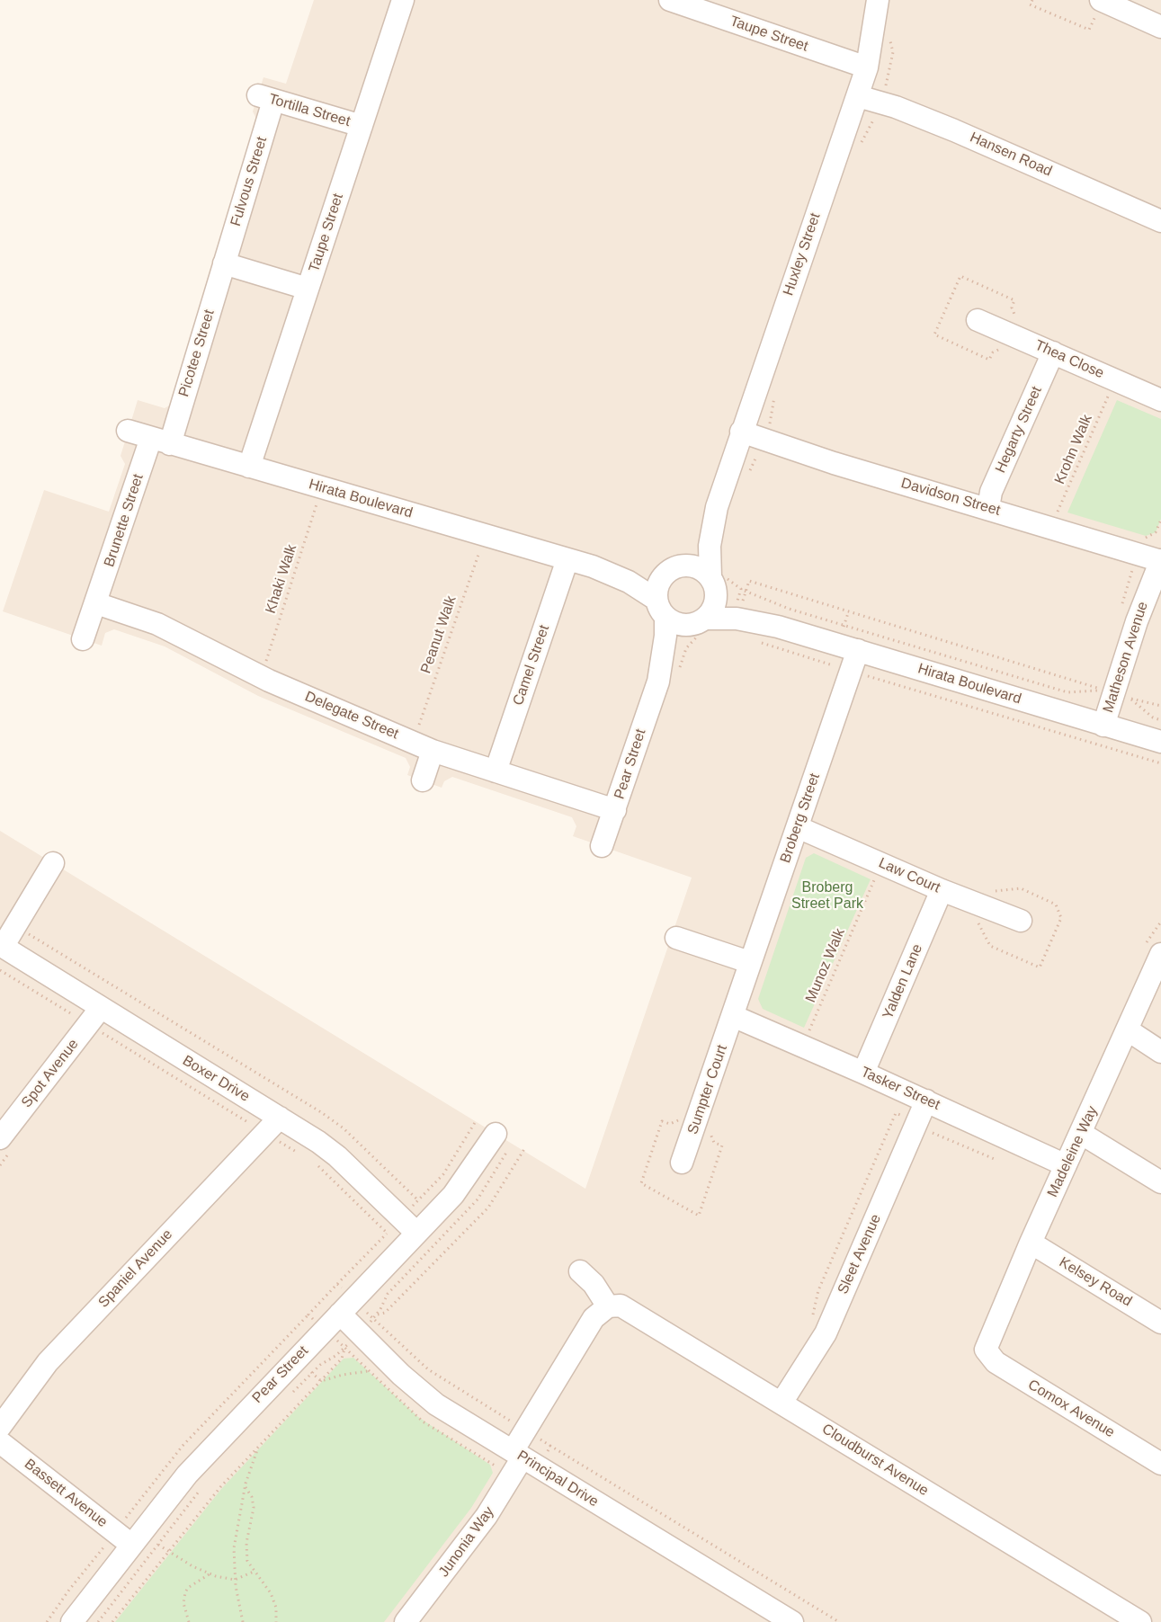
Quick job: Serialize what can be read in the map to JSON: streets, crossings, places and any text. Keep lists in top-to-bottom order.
{
  "streets": {
    "street": [
      "Taupe Street",
      "Tortilla Street",
      "Hansen Road",
      "Fulvous Street",
      "Huxley Street",
      "Picotee Street",
      "Thea Close",
      "Hegarty Street",
      "Davidson Street",
      "Hirata Boulevard",
      "Brunette Street",
      "Matheson Avenue",
      "Camel Street",
      "Delegate Street",
      "Pear Street",
      "Broberg Street",
      "Law Court",
      "Yalden Lane",
      "Spot Avenue",
      "Boxer Drive",
      "Tasker Street",
      "Sumpter Court",
      "Madeleine Way",
      "Sleet Avenue",
      "Spaniel Avenue",
      "Kelsey Road",
      "Comox Avenue",
      "Cloudburst Avenue",
      "Principal Drive",
      "Bassett Avenue",
      "Junonia Way"
    ],
    "path": [
      "Krohn Walk",
      "Khaki Walk",
      "Peanut Walk",
      "Munoz Walk"
    ]
  },
  "crossings": [
    ["Taupe Street", "Tortilla Street"],
    ["Taupe Street", "Huxley Street"],
    ["Taupe Street", "Hirata Boulevard"],
    ["Tortilla Street", "Fulvous Street"],
    ["Hansen Road", "Huxley Street"],
    ["Fulvous Street", "Picotee Street"],
    ["Huxley Street", "Davidson Street"],
    ["Huxley Street", "Hirata Boulevard"],
    ["Huxley Street", "Pear Street"],
    ["Picotee Street", "Hirata Boulevard"],
    ["Picotee Street", "Brunette Street"],
    ["Thea Close", "Hegarty Street"],
    ["Thea Close", "Krohn Walk"],
    ["Hegarty Street", "Davidson Street"],
    ["Krohn Walk", "Davidson Street"],
    ["Davidson Street", "Matheson Avenue"],
    ["Hirata Boulevard", "Brunette Street"],
    ["Hirata Boulevard", "Khaki Walk"],
    ["Hirata Boulevard", "Peanut Walk"],
    ["Hirata Boulevard", "Matheson Avenue"],
    ["Hirata Boulevard", "Camel Street"],
    ["Hirata Boulevard", "Pear Street"],
    ["Hirata Boulevard", "Broberg Street"],
    ["Brunette Street", "Delegate Street"],
    ["Khaki Walk", "Delegate Street"],
    ["Peanut Walk", "Delegate Street"],
    ["Camel Street", "Delegate Street"],
    ["Delegate Street", "Pear Street"],
    ["Pear Street", "Boxer Drive"],
    ["Pear Street", "Principal Drive"],
    ["Pear Street", "Bassett Avenue"],
    ["Broberg Street", "Law Court"],
    ["Broberg Street", "Tasker Street"],
    ["Broberg Street", "Sumpter Court"],
    ["Law Court", "Yalden Lane"],
    ["Yalden Lane", "Tasker Street"],
    ["Spot Avenue", "Boxer Drive"],
    ["Boxer Drive", "Spaniel Avenue"],
    ["Tasker Street", "Sumpter Court"],
    ["Tasker Street", "Madeleine Way"],
    ["Tasker Street", "Sleet Avenue"],
    ["Madeleine Way", "Kelsey Road"],
    ["Madeleine Way", "Comox Avenue"],
    ["Sleet Avenue", "Cloudburst Avenue"],
    ["Principal Drive", "Junonia Way"]
  ],
  "parks": ["Broberg Street Park"]
}
